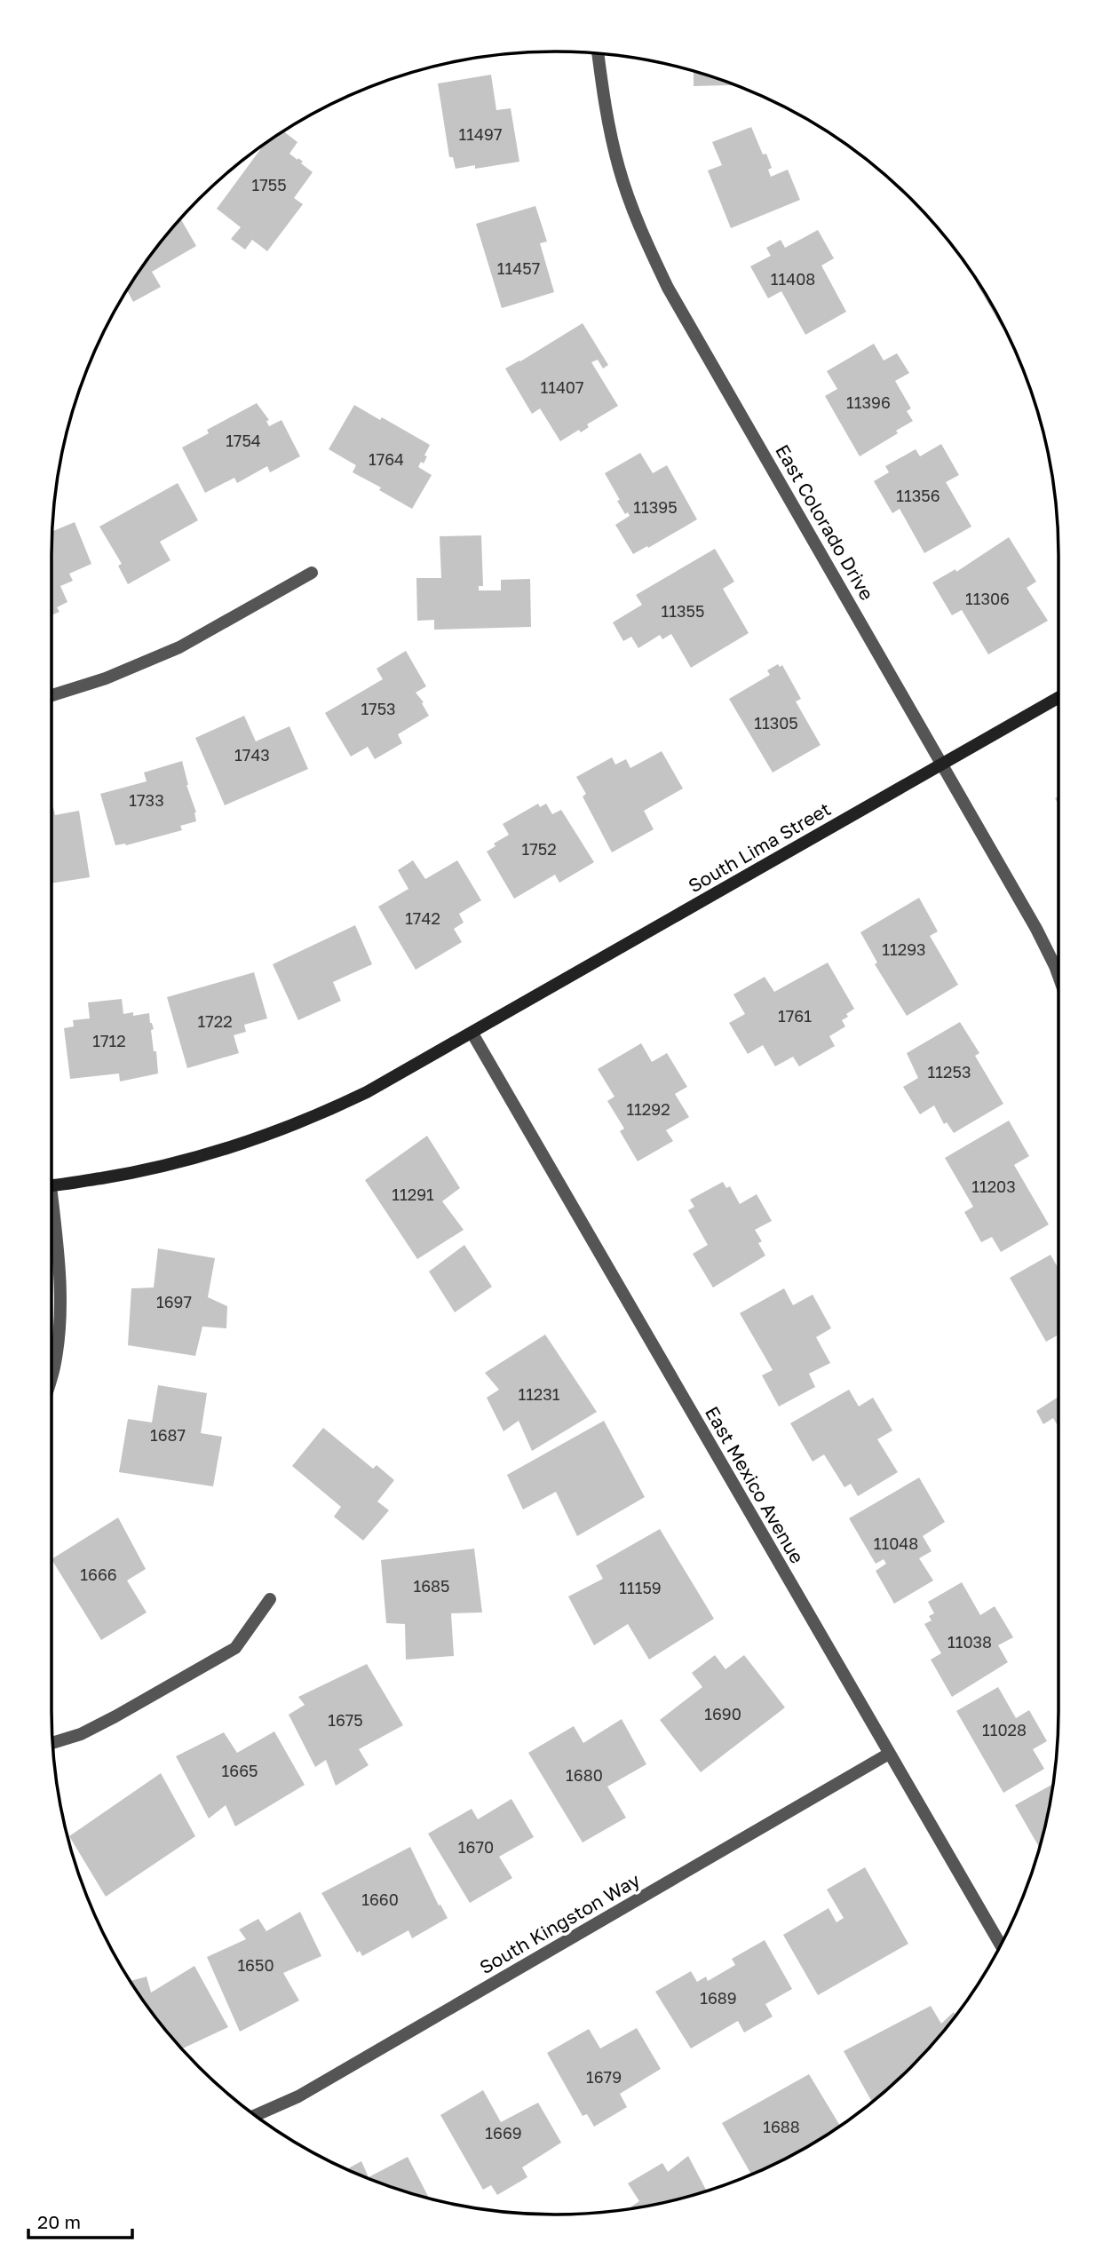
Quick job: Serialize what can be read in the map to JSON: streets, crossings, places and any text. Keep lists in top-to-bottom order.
{
  "streets": {
    "street": [
      "East Colorado Drive",
      "South Lima Street",
      "East Mexico Avenue",
      "South Kingston Way"
    ]
  },
  "crossings": [
    ["East Colorado Drive", "South Lima Street"],
    ["South Lima Street", "East Mexico Avenue"],
    ["East Mexico Avenue", "South Kingston Way"]
  ],
  "house_numbers": [
    "11497",
    "1755",
    "11457",
    "11408",
    "11407",
    "11396",
    "1754",
    "1764",
    "11356",
    "11395",
    "11306",
    "11355",
    "1753",
    "11305",
    "1743",
    "1733",
    "1752",
    "1742",
    "11293",
    "1761",
    "1722",
    "1712",
    "11253",
    "11292",
    "11203",
    "11291",
    "1697",
    "11231",
    "1687",
    "11048",
    "1666",
    "1685",
    "11159",
    "11038",
    "1690",
    "1675",
    "11028",
    "1665",
    "1680",
    "1670",
    "1660",
    "1650",
    "1689",
    "1679",
    "1688",
    "1669"
  ],
  "scale_bar": "20 m"
}
